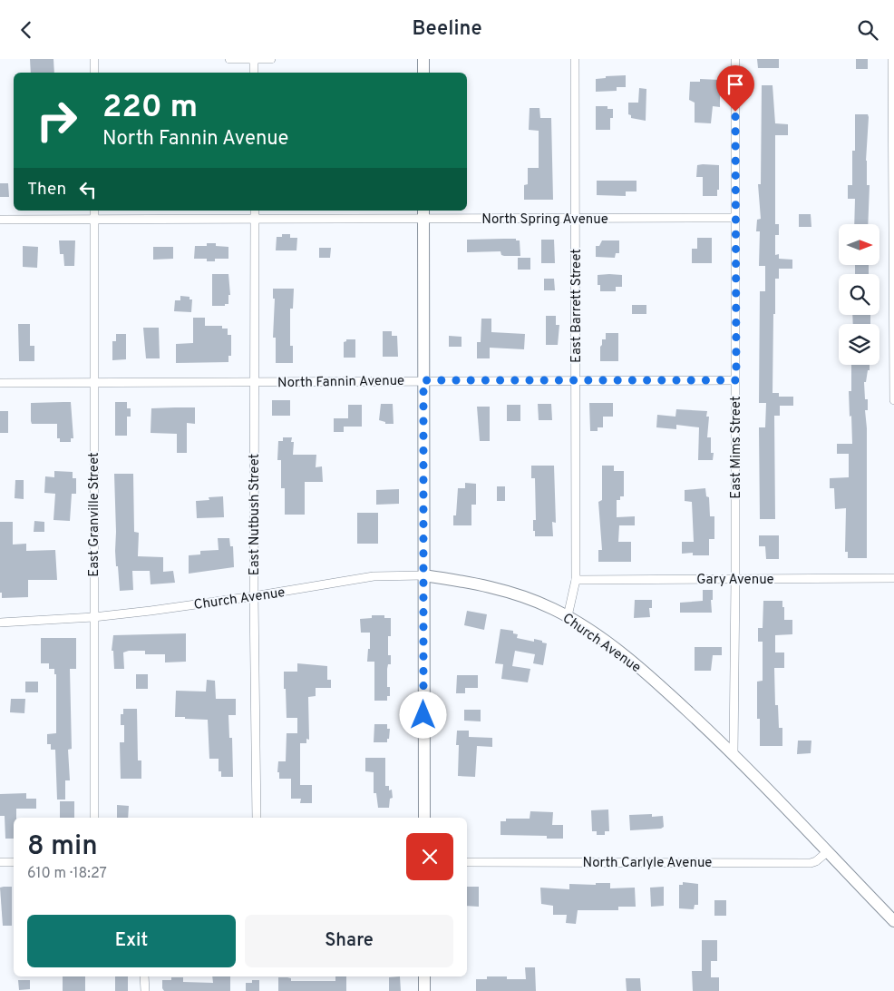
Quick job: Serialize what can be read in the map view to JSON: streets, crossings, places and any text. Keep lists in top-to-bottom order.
{
  "streets": {
    "main road": ["Church Avenue"],
    "street": [
      "North Spring Avenue",
      "East Barrett Street",
      "North Fannin Avenue",
      "East Mims Street",
      "East Granville Street",
      "East Nutbush Street",
      "Gary Avenue",
      "North Carlyle Avenue"
    ]
  },
  "crossings": [
    ["North Spring Avenue", "East Barrett Street"],
    ["North Spring Avenue", "East Mims Street"],
    ["North Spring Avenue", "East Granville Street"],
    ["North Spring Avenue", "East Nutbush Street"],
    ["East Barrett Street", "North Fannin Avenue"],
    ["East Barrett Street", "Gary Avenue"],
    ["East Barrett Street", "Church Avenue"],
    ["North Fannin Avenue", "East Mims Street"],
    ["North Fannin Avenue", "East Granville Street"],
    ["North Fannin Avenue", "East Nutbush Street"],
    ["East Mims Street", "Gary Avenue"],
    ["East Mims Street", "Church Avenue"],
    ["East Granville Street", "Church Avenue"],
    ["East Nutbush Street", "Church Avenue"],
    ["Church Avenue", "North Carlyle Avenue"]
  ],
  "north": "right",
  "page": {
    "header": "Beeline",
    "turn": ["220 m", "North Fannin Avenue"],
    "then": "Then",
    "heading": ["8 min", "610 m · 18:27"],
    "buttons": ["Exit", "Share"]
  }
}
